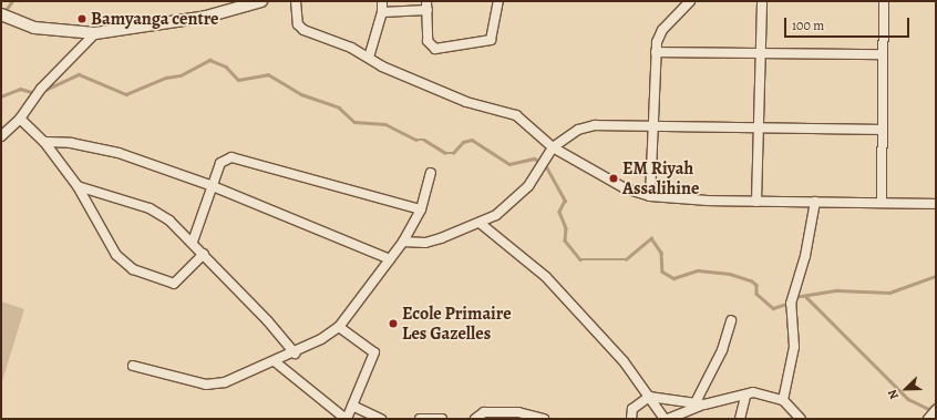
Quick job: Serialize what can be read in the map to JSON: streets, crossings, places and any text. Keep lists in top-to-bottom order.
{
  "places": ["Bamyanga centre", "EM Riyah Assalihine", "Ecole Primaire Les Gazelles"],
  "scale_bar": "100 m",
  "north": "bottom left"
}
